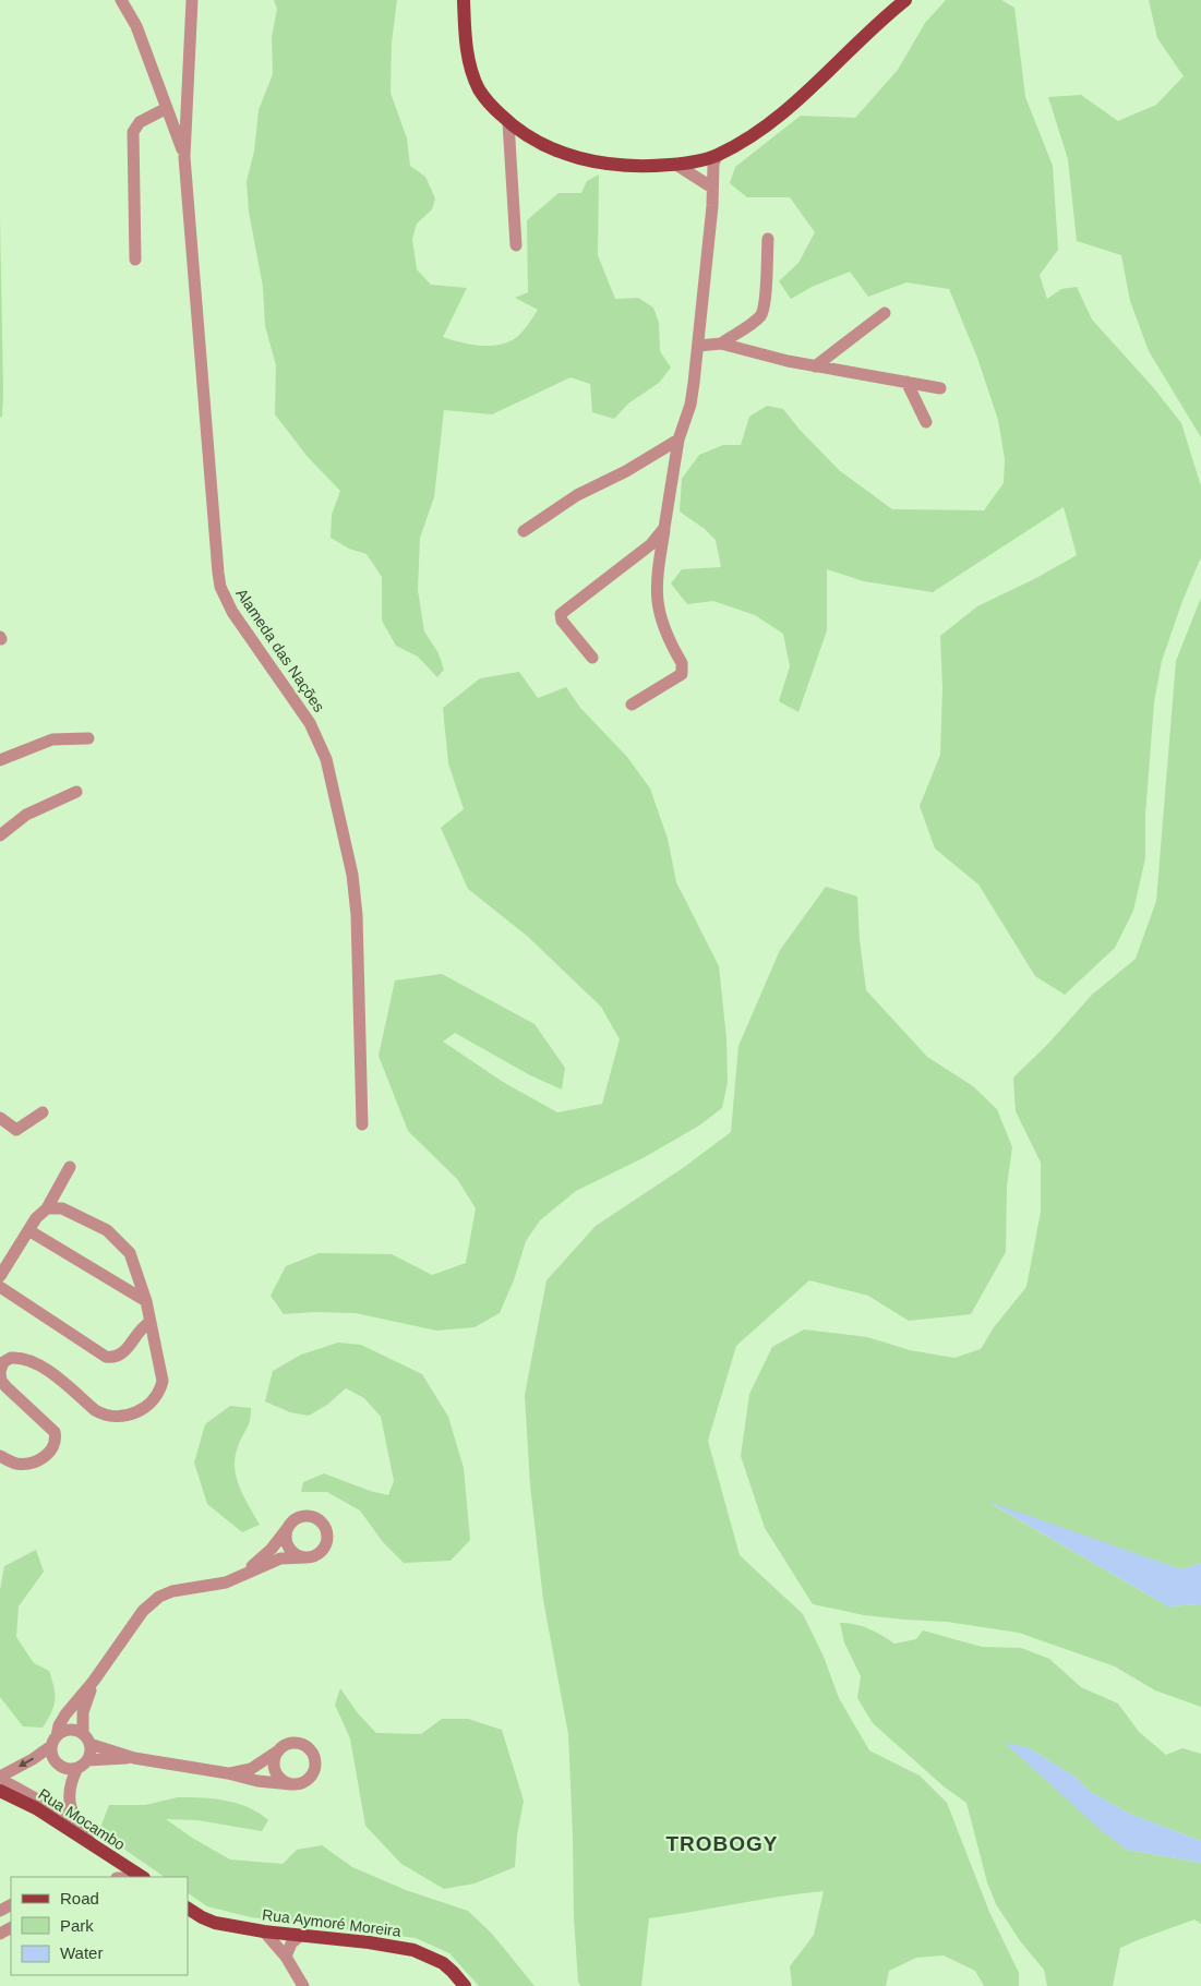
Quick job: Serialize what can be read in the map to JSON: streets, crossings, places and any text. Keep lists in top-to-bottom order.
{
  "streets": {
    "main road": ["Rua Mocambo", "Rua Aymoré Moreira"],
    "street": ["Alameda das Nações"]
  },
  "districts": ["TROBOGY"],
  "legend": ["Road", "Park", "Water"]
}
